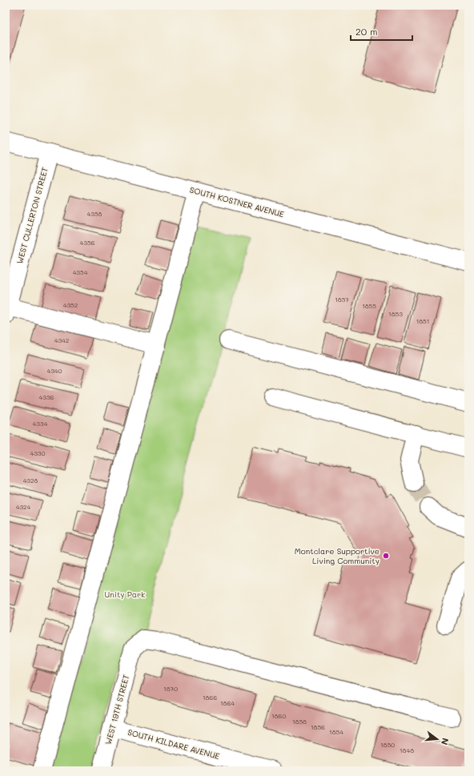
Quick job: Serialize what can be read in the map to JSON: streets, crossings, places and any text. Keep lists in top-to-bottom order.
{
  "streets": {
    "street": [
      "SOUTH KOSTNER AVENUE",
      "WEST CULLERTON STREET",
      "WEST 19TH STREET",
      "SOUTH KILDARE AVENUE"
    ]
  },
  "crossings": [
    ["SOUTH KOSTNER AVENUE", "WEST CULLERTON STREET"],
    ["WEST 19TH STREET", "SOUTH KILDARE AVENUE"]
  ],
  "parks": ["Unity Park"],
  "places": ["Montclare Supportive Living Community"],
  "house_numbers": [
    "4358",
    "4356",
    "4354",
    "1857",
    "4352",
    "1855",
    "1853",
    "1851",
    "4342",
    "4340",
    "4336",
    "4334",
    "4330",
    "4328",
    "4324",
    "1870",
    "1866",
    "1864",
    "1860",
    "1858",
    "1856",
    "1854",
    "1850",
    "1848"
  ],
  "scale_bar": "20 m",
  "north": "right"
}
